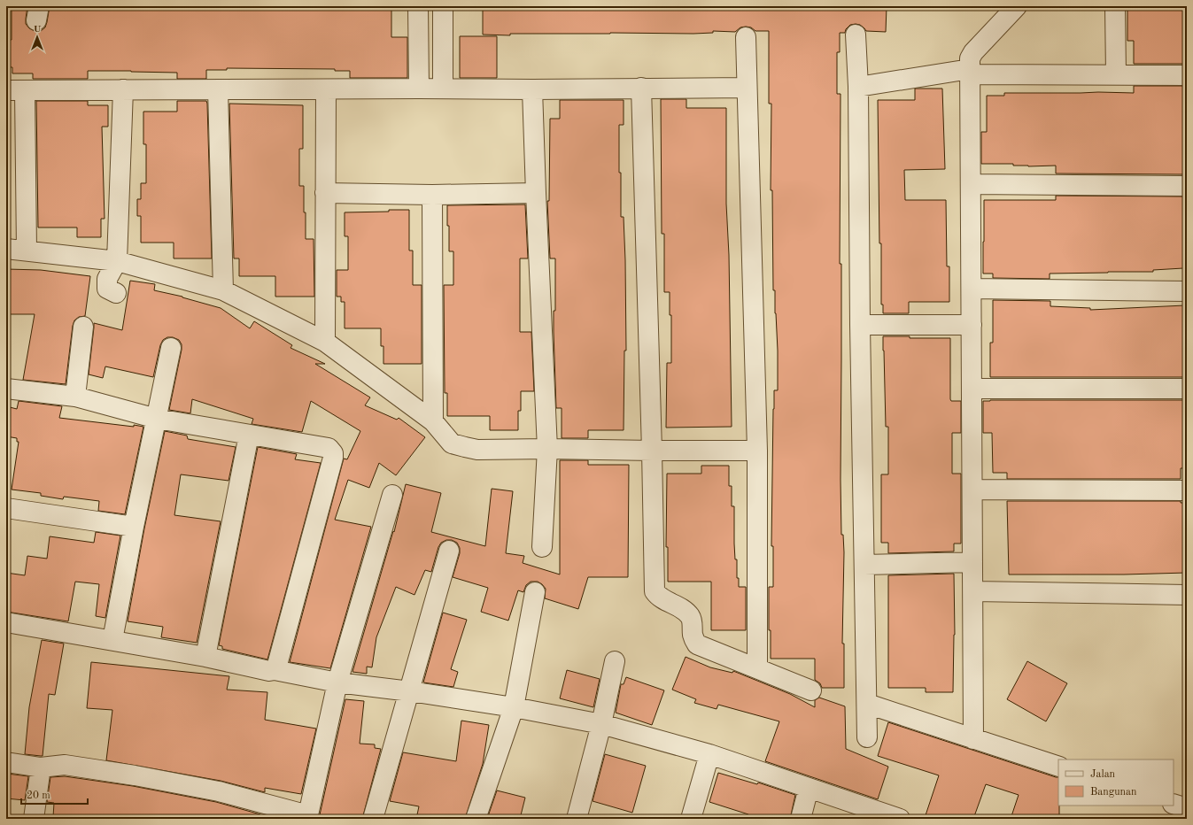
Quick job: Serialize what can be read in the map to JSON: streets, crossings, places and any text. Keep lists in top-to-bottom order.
{
  "legend": ["Jalan", "Bangunan"],
  "scale_bar": "20 m",
  "north": "top"
}
